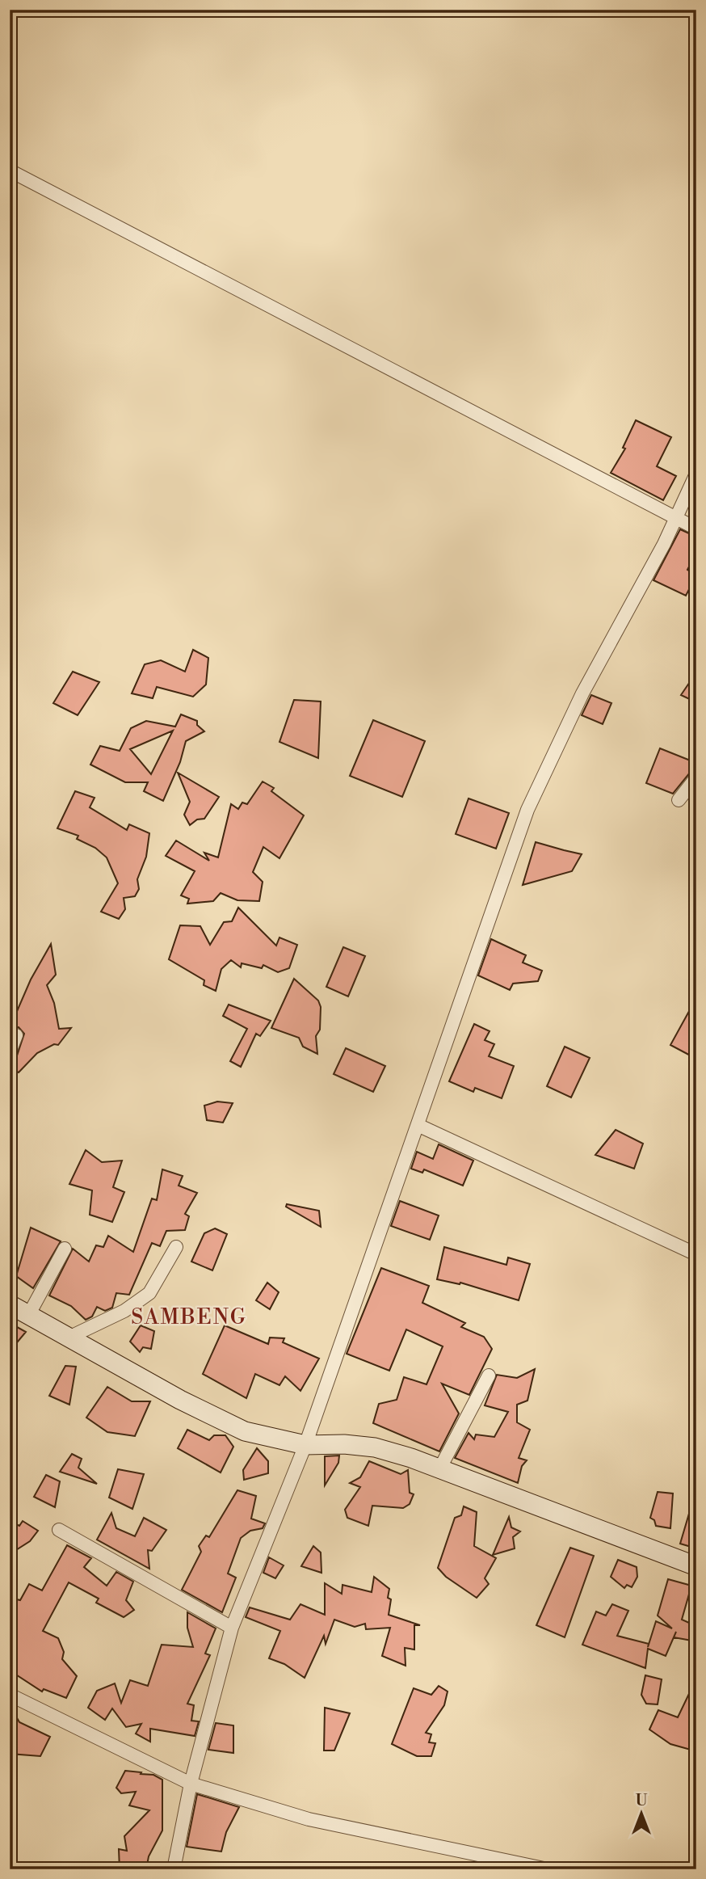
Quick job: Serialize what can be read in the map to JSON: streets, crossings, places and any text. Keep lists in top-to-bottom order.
{
  "districts": ["SAMBENG"],
  "north": "top"
}
